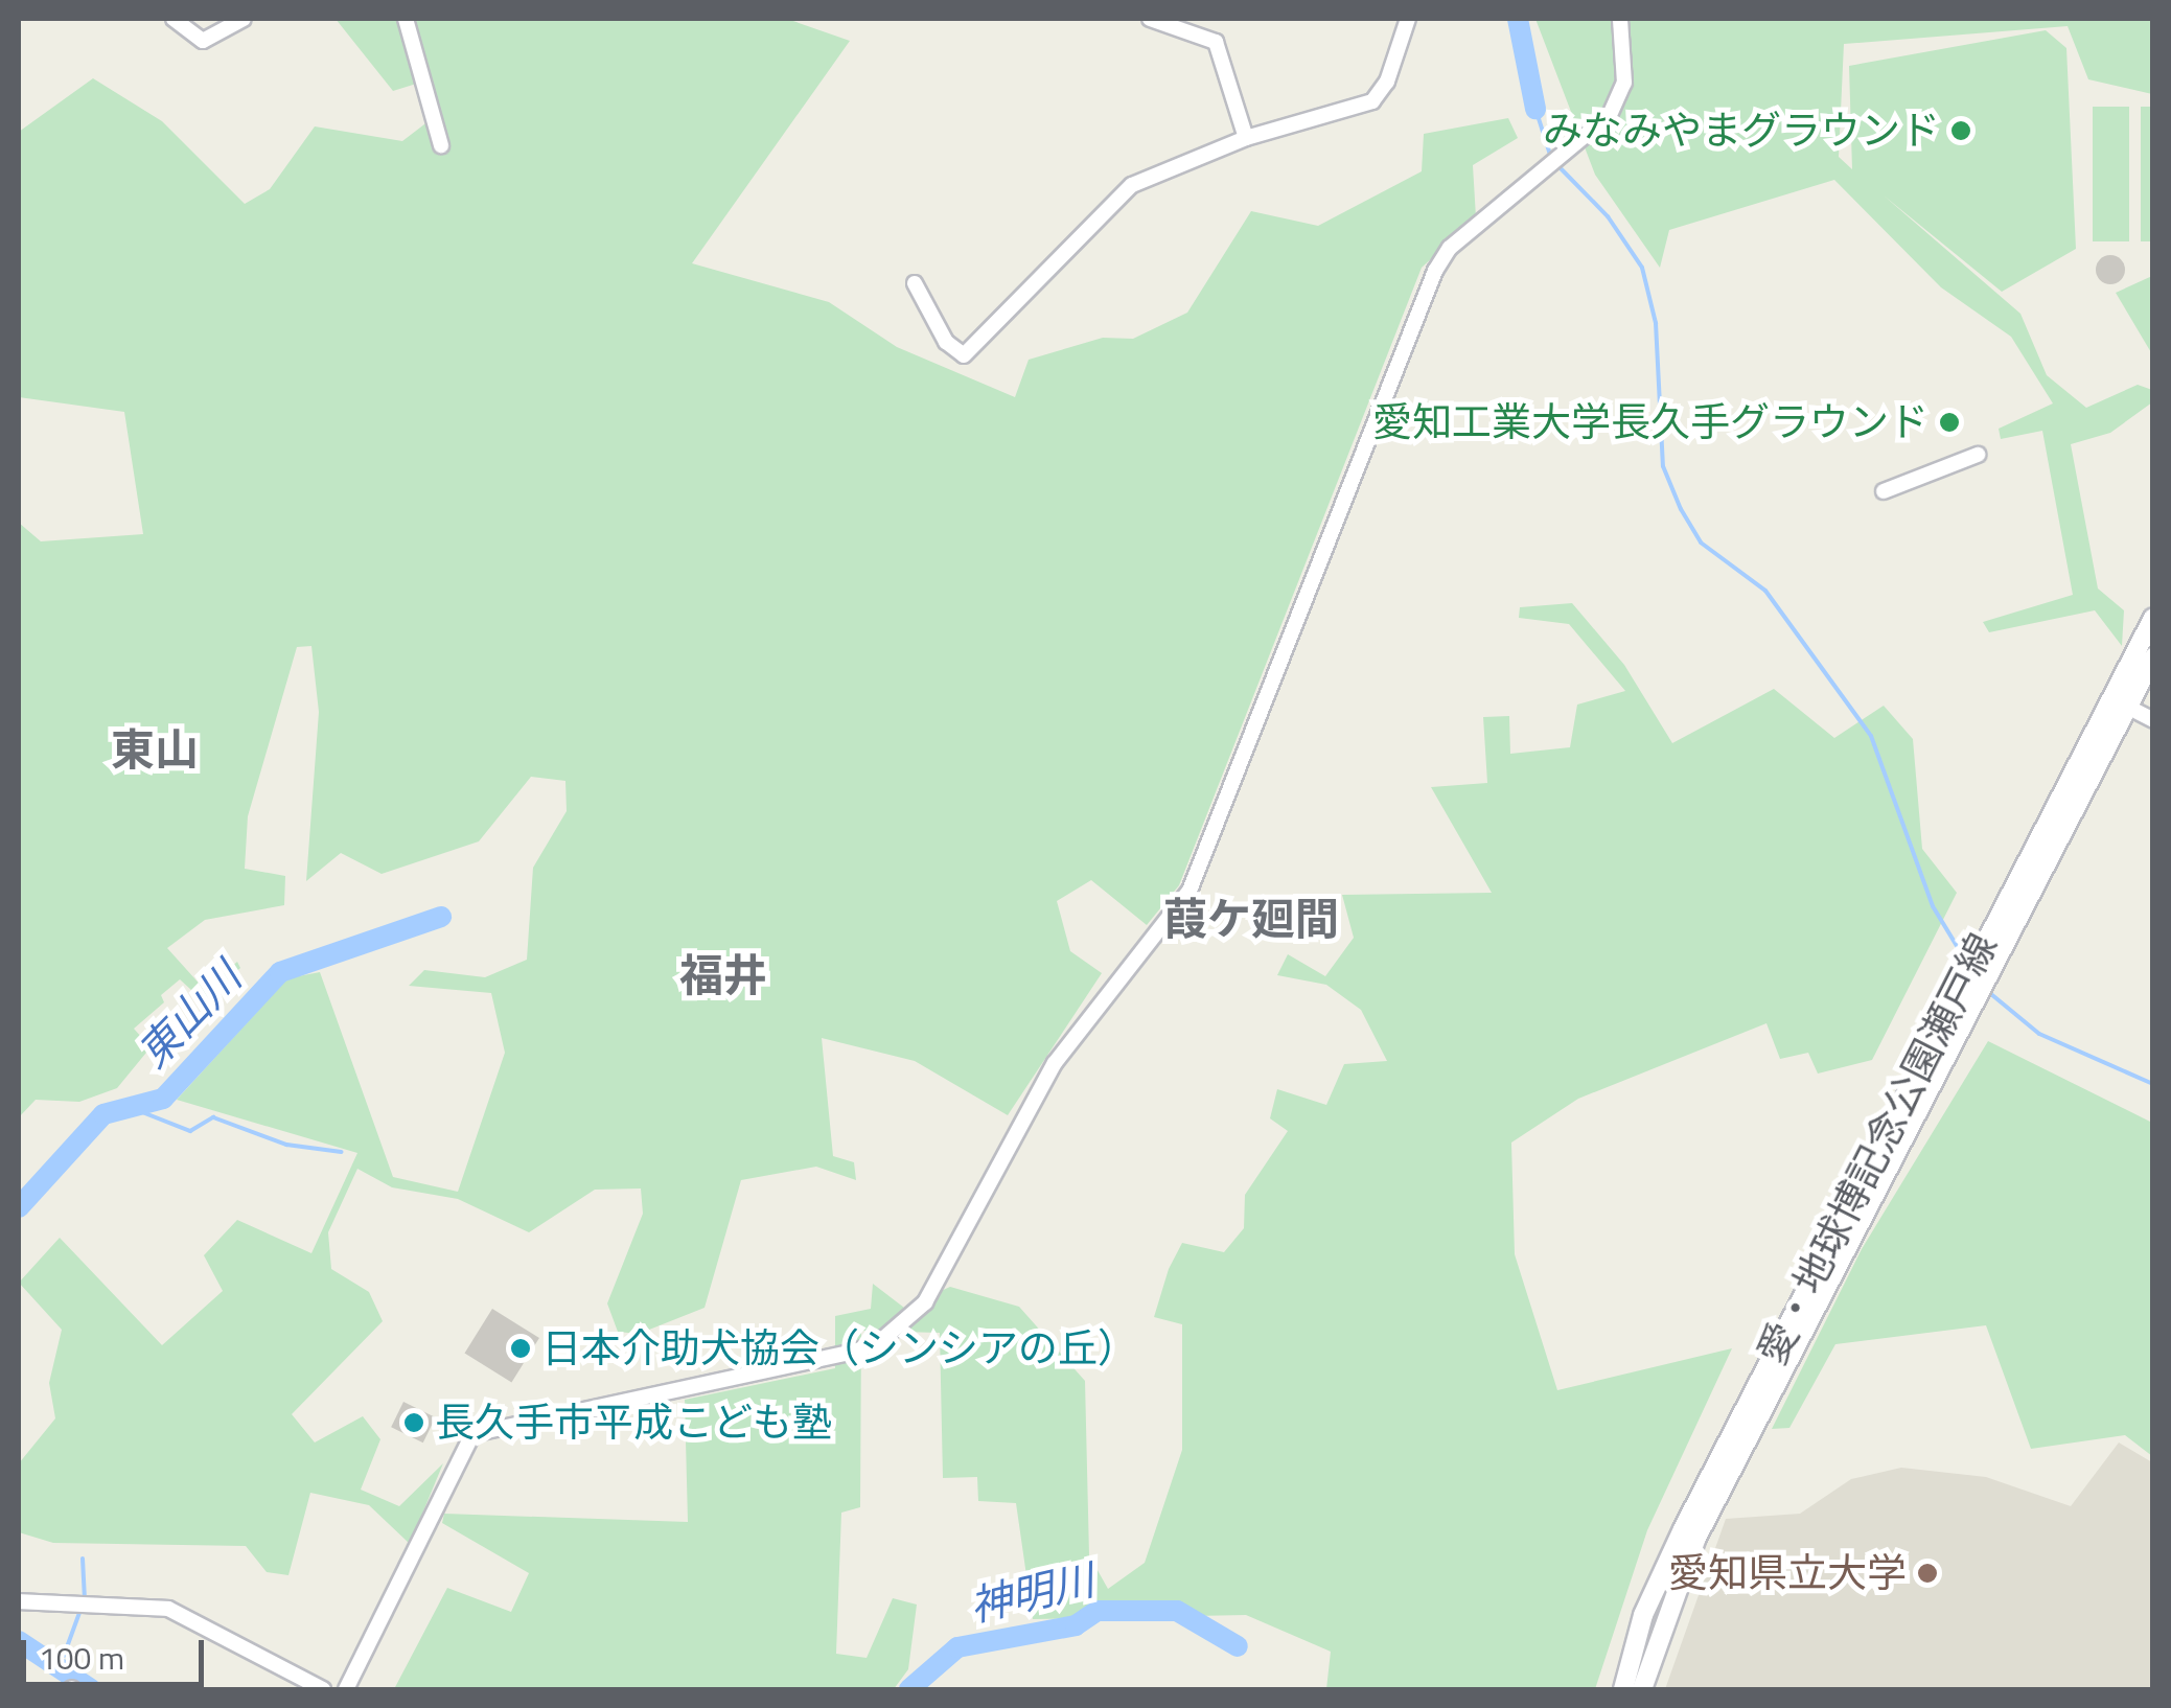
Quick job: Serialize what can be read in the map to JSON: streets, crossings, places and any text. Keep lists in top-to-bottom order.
{
  "streets": {
    "main road": ["愛・地球博記念公園瀬戸線"]
  },
  "districts": ["東山", "葭ケ廻間", "福井"],
  "water": ["東山川", "神明川"],
  "places": [
    "みなみやまグラウンド",
    "愛知工業大学長久手グラウンド",
    "日本介助犬協会（シンシアの丘）",
    "長久手市平成こども塾",
    "愛知県立大学"
  ],
  "scale_bar": "100 m"
}
